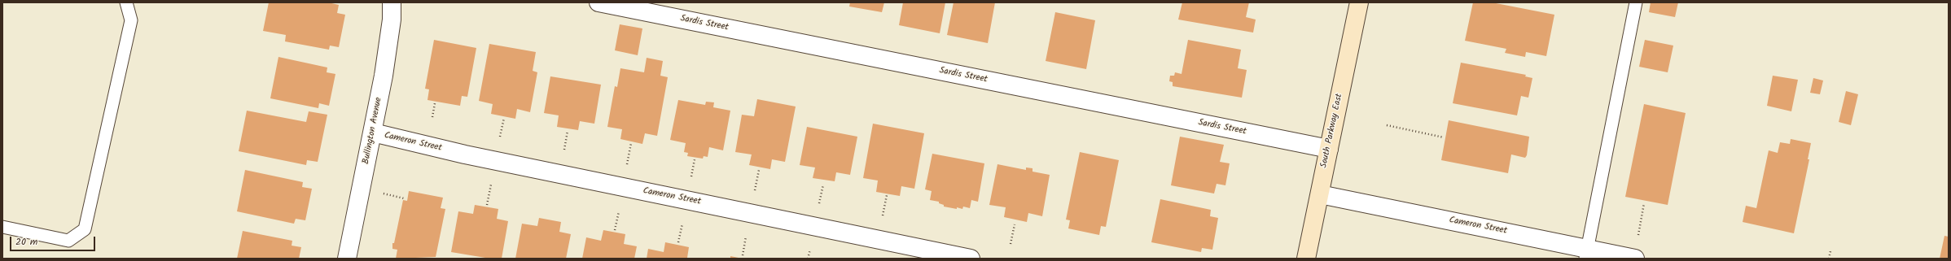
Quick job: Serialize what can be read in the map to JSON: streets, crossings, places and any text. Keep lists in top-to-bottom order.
{
  "streets": {
    "main road": ["South Parkway East"],
    "street": ["Sardis Street", "Bullington Avenue", "Cameron Street"]
  },
  "crossings": [
    ["Sardis Street", "South Parkway East"],
    ["Bullington Avenue", "Cameron Street"],
    ["South Parkway East", "Cameron Street"]
  ],
  "scale_bar": "20 m"
}
